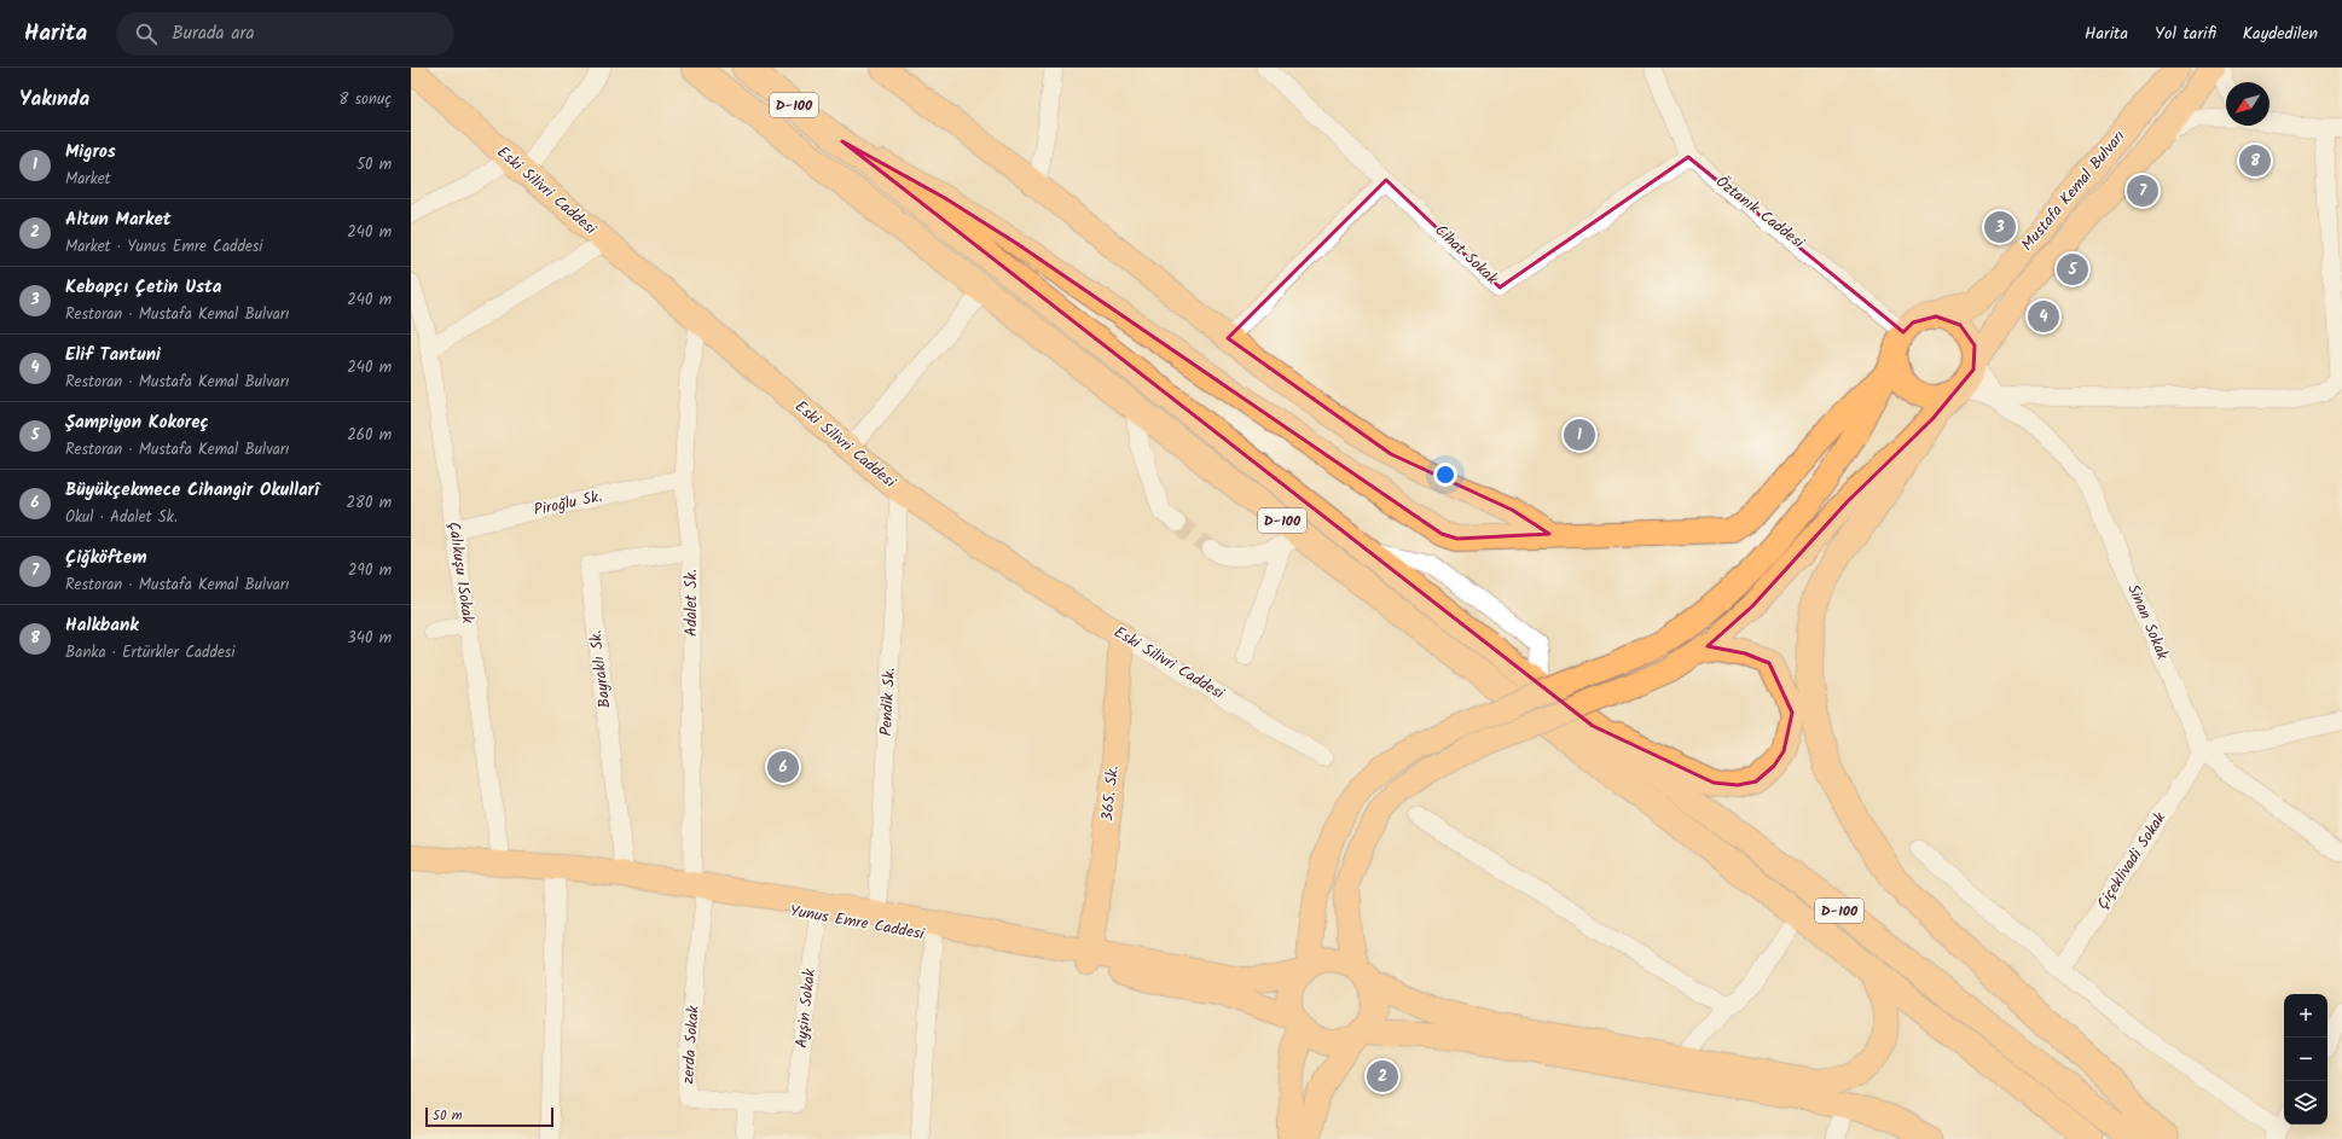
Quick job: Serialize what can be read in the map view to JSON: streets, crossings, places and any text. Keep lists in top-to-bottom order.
{
  "streets": {
    "highway": ["D-100"],
    "main road": [
      "Eski Silivri Caddesi",
      "Mustafa Kemal Bulvarı",
      "365. Sk.",
      "Yunus Emre Caddesi"
    ],
    "street": [
      "Öztanık Caddesi",
      "Cihat Sokak",
      "Piroğlu Sk.",
      "Çalıkuşu 1Sokak",
      "Adalet Sk.",
      "Sinan Sokak",
      "Bayraklı Sk.",
      "Pendik Sk.",
      "Çiçeklivadi Sokak",
      "Ayşin Sokak",
      "zerda Sokak"
    ]
  },
  "crossings": [
    ["Eski Silivri Caddesi", "Adalet Sk."],
    ["Eski Silivri Caddesi", "Pendik Sk."],
    ["Eski Silivri Caddesi", "365. Sk."],
    ["Mustafa Kemal Bulvarı", "Öztanık Caddesi"],
    ["Mustafa Kemal Bulvarı", "Sinan Sokak"],
    ["Öztanık Caddesi", "Cihat Sokak"],
    ["Öztanık Caddesi", "Sinan Sokak"],
    ["Piroğlu Sk.", "Çalıkuşu 1Sokak"],
    ["Piroğlu Sk.", "Adalet Sk."],
    ["Adalet Sk.", "Bayraklı Sk."],
    ["Adalet Sk.", "Yunus Emre Caddesi"],
    ["Adalet Sk.", "zerda Sokak"],
    ["Sinan Sokak", "Çiçeklivadi Sokak"],
    ["365. Sk.", "Yunus Emre Caddesi"],
    ["Yunus Emre Caddesi", "Ayşin Sokak"],
    ["Yunus Emre Caddesi", "zerda Sokak"],
    ["Ayşin Sokak", "zerda Sokak"]
  ],
  "scale_bar": "50 m",
  "north": "bottom left",
  "page": {
    "header": "Harita",
    "search": "Burada ara",
    "nav": ["Harita", "Yol tarifi", "Kaydedilen"],
    "heading": ["Yakında", "8 sonuç"],
    "list": [
      {
        "mark": "1",
        "name": "Migros",
        "note": "Market",
        "value": "50 m"
      },
      {
        "mark": "2",
        "name": "Altun Market",
        "note": "Market · Yunus Emre Caddesi",
        "value": "240 m"
      },
      {
        "mark": "3",
        "name": "Kebapçı Çetin Usta",
        "note": "Restoran · Mustafa Kemal Bulvarı",
        "value": "240 m"
      },
      {
        "mark": "4",
        "name": "Elif Tantuni",
        "note": "Restoran · Mustafa Kemal Bulvarı",
        "value": "240 m"
      },
      {
        "mark": "5",
        "name": "Şampiyon Kokoreç",
        "note": "Restoran · Mustafa Kemal Bulvarı",
        "value": "260 m"
      },
      {
        "mark": "6",
        "name": "Büyükçekmece Cihangir Okullarî",
        "note": "Okul · Adalet Sk.",
        "value": "280 m"
      },
      {
        "mark": "7",
        "name": "Çiğköftem",
        "note": "Restoran · Mustafa Kemal Bulvarı",
        "value": "290 m"
      },
      {
        "mark": "8",
        "name": "Halkbank",
        "note": "Banka · Ertürkler Caddesi",
        "value": "340 m"
      }
    ],
    "pins": [
      "8",
      "7",
      "3",
      "5",
      "4",
      "1",
      "6",
      "2"
    ],
    "map_buttons": ["+", "−"],
    "scale": "50 m"
  }
}
